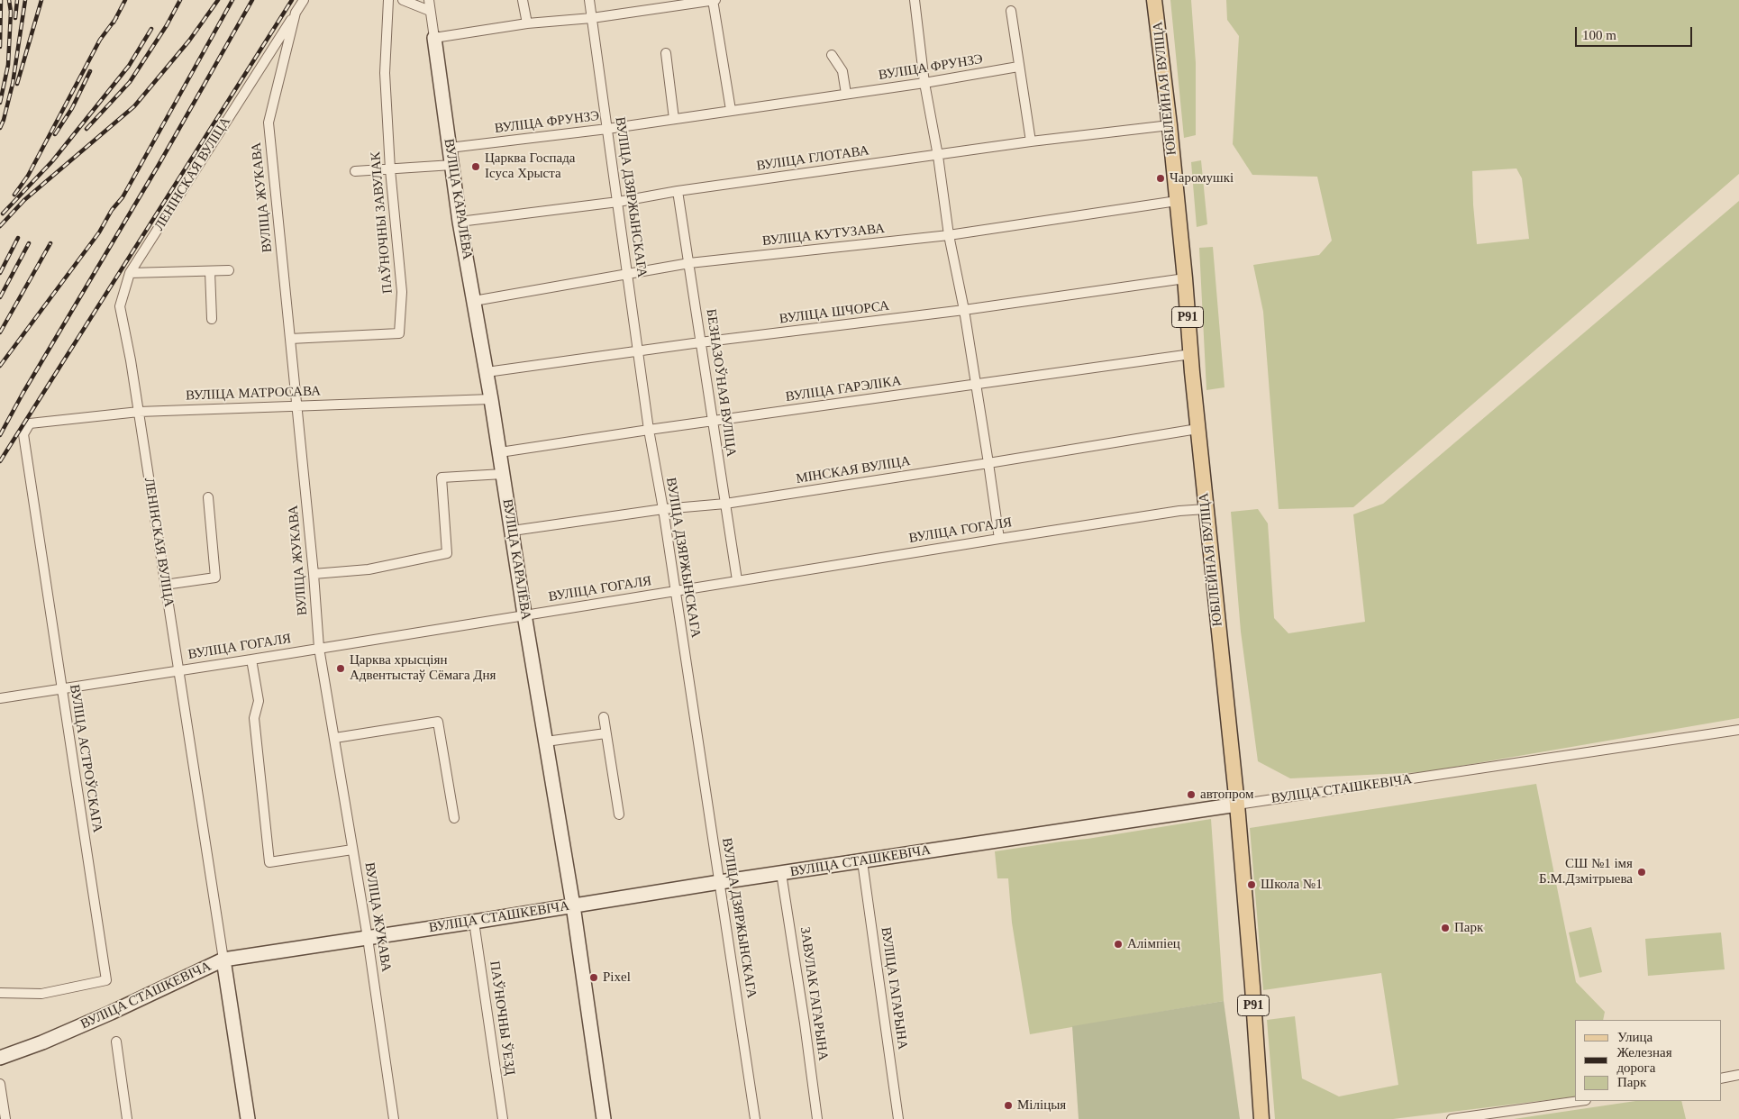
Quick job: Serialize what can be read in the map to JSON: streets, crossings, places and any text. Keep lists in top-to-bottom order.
{
  "streets": {
    "main road": [
      "ЮБІЛЕЙНАЯ ВУЛІЦА",
      "ЛЕНІНСКАЯ ВУЛІЦА",
      "ВУЛІЦА КАРАЛЁВА",
      "Р91",
      "ВУЛІЦА СТАШКЕВІЧА"
    ],
    "street": [
      "ВУЛІЦА ФРУНЗЭ",
      "ВУЛІЦА ГЛОТАВА",
      "ВУЛІЦА ЖУКАВА",
      "ВУЛІЦА ДЗЯРЖЫНСКАГА",
      "ПАЎНОЧНЫ ЗАВУЛАК",
      "ВУЛІЦА КУТУЗАВА",
      "ВУЛІЦА ШЧОРСА",
      "БЕЗНАЗОЎНАЯ ВУЛІЦА",
      "ВУЛІЦА ГАРЭЛІКА",
      "ВУЛІЦА МАТРОСАВА",
      "МІНСКАЯ ВУЛІЦА",
      "ВУЛІЦА ГОГАЛЯ",
      "ВУЛІЦА АСТРОЎСКАГА",
      "ВУЛІЦА ГАГАРЫНА",
      "ЗАВУЛАК ГАГАРЫНА",
      "ПАЎНОЧНЫ ЎЕЗД"
    ]
  },
  "crossings": [
    ["ВУЛІЦА ФРУНЗЭ", "ВУЛІЦА ДЗЯРЖЫНСКАГА"],
    ["ВУЛІЦА ФРУНЗЭ", "ВУЛІЦА КАРАЛЁВА"],
    ["ЮБІЛЕЙНАЯ ВУЛІЦА", "ВУЛІЦА ГЛОТАВА"],
    ["ЮБІЛЕЙНАЯ ВУЛІЦА", "ВУЛІЦА КУТУЗАВА"],
    ["ЮБІЛЕЙНАЯ ВУЛІЦА", "ВУЛІЦА ШЧОРСА"],
    ["ЮБІЛЕЙНАЯ ВУЛІЦА", "ВУЛІЦА ГАРЭЛІКА"],
    ["ЮБІЛЕЙНАЯ ВУЛІЦА", "МІНСКАЯ ВУЛІЦА"],
    ["ЮБІЛЕЙНАЯ ВУЛІЦА", "ВУЛІЦА ГОГАЛЯ"],
    ["ЮБІЛЕЙНАЯ ВУЛІЦА", "ВУЛІЦА СТАШКЕВІЧА"],
    ["ВУЛІЦА ГЛОТАВА", "ВУЛІЦА ДЗЯРЖЫНСКАГА"],
    ["ВУЛІЦА ГЛОТАВА", "ВУЛІЦА КАРАЛЁВА"],
    ["ВУЛІЦА ГЛОТАВА", "БЕЗНАЗОЎНАЯ ВУЛІЦА"],
    ["ЛЕНІНСКАЯ ВУЛІЦА", "ВУЛІЦА ЖУКАВА"],
    ["ЛЕНІНСКАЯ ВУЛІЦА", "ВУЛІЦА МАТРОСАВА"],
    ["ЛЕНІНСКАЯ ВУЛІЦА", "ВУЛІЦА ГОГАЛЯ"],
    ["ЛЕНІНСКАЯ ВУЛІЦА", "ВУЛІЦА СТАШКЕВІЧА"],
    ["ВУЛІЦА ЖУКАВА", "ПАЎНОЧНЫ ЗАВУЛАК"],
    ["ВУЛІЦА ЖУКАВА", "ВУЛІЦА МАТРОСАВА"],
    ["ВУЛІЦА ЖУКАВА", "ВУЛІЦА ГОГАЛЯ"],
    ["ВУЛІЦА ЖУКАВА", "ВУЛІЦА СТАШКЕВІЧА"],
    ["ВУЛІЦА ДЗЯРЖЫНСКАГА", "ВУЛІЦА КУТУЗАВА"],
    ["ВУЛІЦА ДЗЯРЖЫНСКАГА", "ВУЛІЦА ШЧОРСА"],
    ["ВУЛІЦА ДЗЯРЖЫНСКАГА", "ВУЛІЦА ГАРЭЛІКА"],
    ["ВУЛІЦА ДЗЯРЖЫНСКАГА", "МІНСКАЯ ВУЛІЦА"],
    ["ВУЛІЦА ДЗЯРЖЫНСКАГА", "ВУЛІЦА ГОГАЛЯ"],
    ["ВУЛІЦА ДЗЯРЖЫНСКАГА", "ВУЛІЦА СТАШКЕВІЧА"],
    ["ВУЛІЦА КАРАЛЁВА", "ВУЛІЦА КУТУЗАВА"],
    ["ВУЛІЦА КАРАЛЁВА", "ВУЛІЦА ШЧОРСА"],
    ["ВУЛІЦА КАРАЛЁВА", "ВУЛІЦА ГАРЭЛІКА"],
    ["ВУЛІЦА КАРАЛЁВА", "ВУЛІЦА МАТРОСАВА"],
    ["ВУЛІЦА КАРАЛЁВА", "МІНСКАЯ ВУЛІЦА"],
    ["ВУЛІЦА КАРАЛЁВА", "ВУЛІЦА ГОГАЛЯ"],
    ["ВУЛІЦА КАРАЛЁВА", "ВУЛІЦА СТАШКЕВІЧА"],
    ["ВУЛІЦА КУТУЗАВА", "БЕЗНАЗОЎНАЯ ВУЛІЦА"],
    ["ВУЛІЦА ШЧОРСА", "БЕЗНАЗОЎНАЯ ВУЛІЦА"],
    ["БЕЗНАЗОЎНАЯ ВУЛІЦА", "ВУЛІЦА ГАРЭЛІКА"],
    ["БЕЗНАЗОЎНАЯ ВУЛІЦА", "МІНСКАЯ ВУЛІЦА"],
    ["БЕЗНАЗОЎНАЯ ВУЛІЦА", "ВУЛІЦА ГОГАЛЯ"],
    ["ВУЛІЦА МАТРОСАВА", "ВУЛІЦА АСТРОЎСКАГА"],
    ["ВУЛІЦА ГОГАЛЯ", "ВУЛІЦА АСТРОЎСКАГА"],
    ["ВУЛІЦА СТАШКЕВІЧА", "ВУЛІЦА ГАГАРЫНА"],
    ["ВУЛІЦА СТАШКЕВІЧА", "ЗАВУЛАК ГАГАРЫНА"],
    ["ВУЛІЦА СТАШКЕВІЧА", "ПАЎНОЧНЫ ЎЕЗД"]
  ],
  "places": [
    "Царква Госпада Ісуса Хрыста",
    "Чаромушкі",
    "Царква хрысціян Адвентыстаў Сёмага Дня",
    "автопром",
    "СШ №1 імя Б.М.Дзмітрыева",
    "Школа №1",
    "Парк",
    "Алімпіец",
    "Pixel",
    "Міліцыя"
  ],
  "legend": ["Улица", "Железная дорога", "Парк"],
  "scale_bar": "100 m"
}
